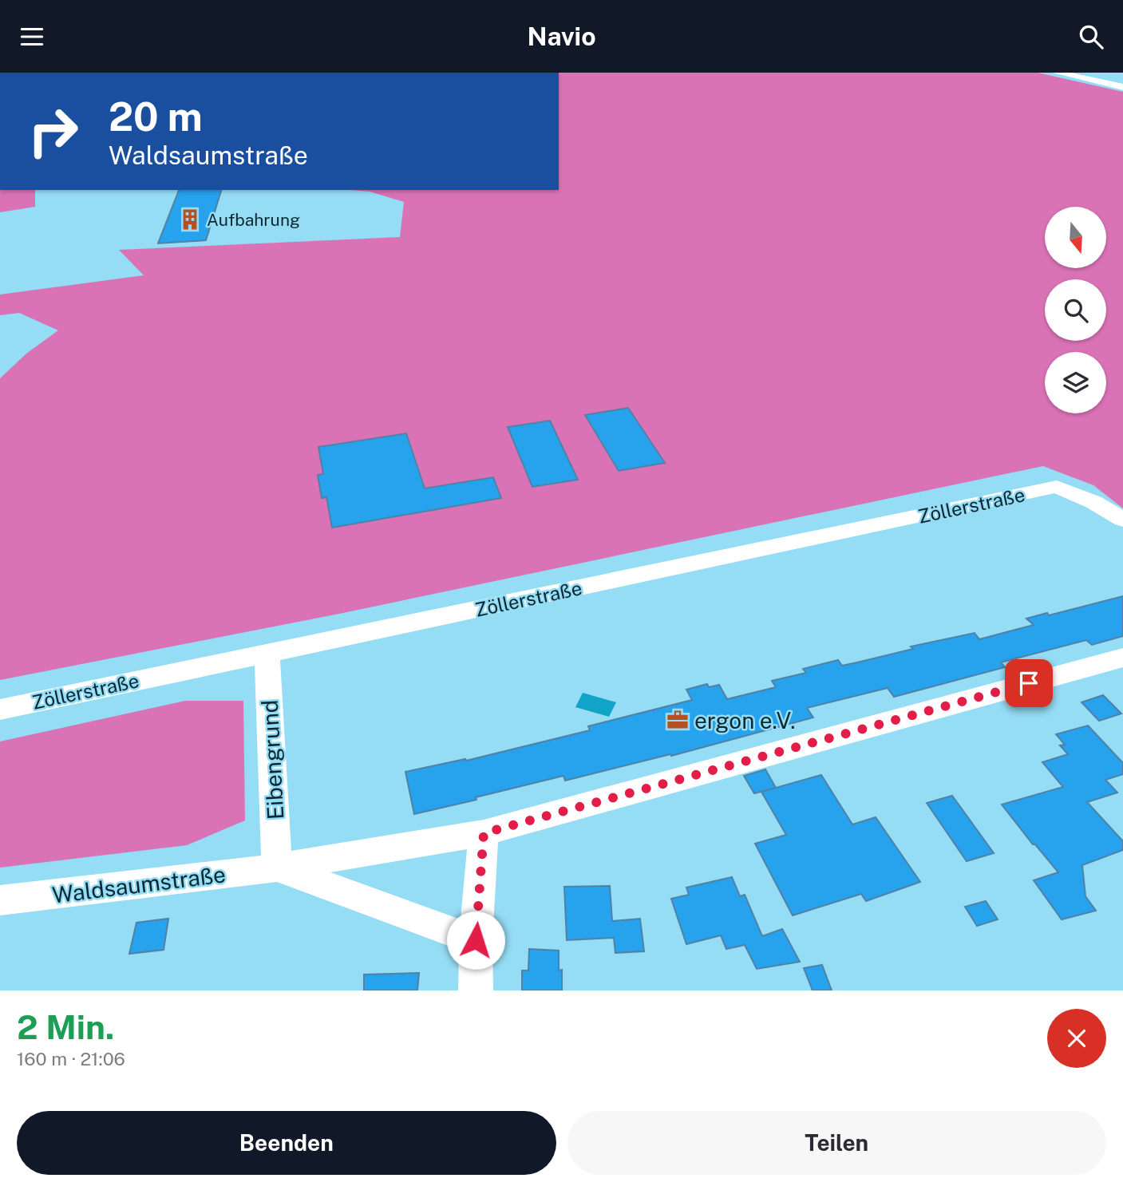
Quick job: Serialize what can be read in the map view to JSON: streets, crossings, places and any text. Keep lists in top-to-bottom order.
{
  "streets": {
    "street": ["Zöllerstraße", "Eibengrund", "Waldsaumstraße"]
  },
  "crossings": [
    ["Zöllerstraße", "Eibengrund"],
    ["Eibengrund", "Waldsaumstraße"]
  ],
  "places": {
    "building": ["Aufbahrung"],
    "office": ["ergon e.V."]
  },
  "north": "bottom",
  "page": {
    "header": "Navio",
    "turn": ["20 m", "Waldsaumstraße"],
    "heading": ["2 Min.", "160 m · 21:06"],
    "buttons": ["Beenden", "Teilen"]
  }
}
